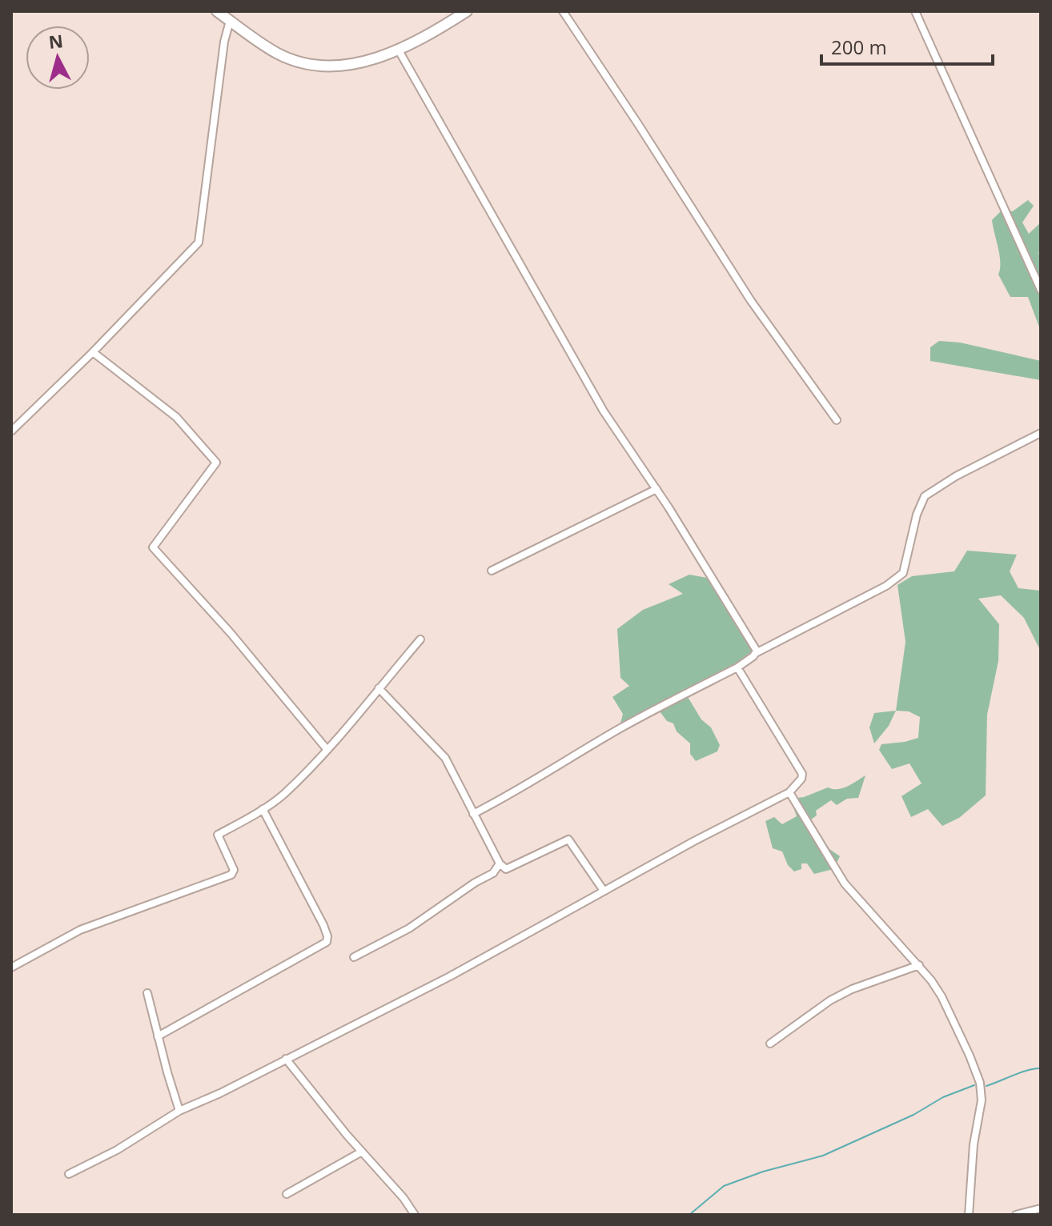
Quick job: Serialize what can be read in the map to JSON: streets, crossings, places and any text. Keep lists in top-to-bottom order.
{
  "scale_bar": "200 m",
  "north": "top"
}
